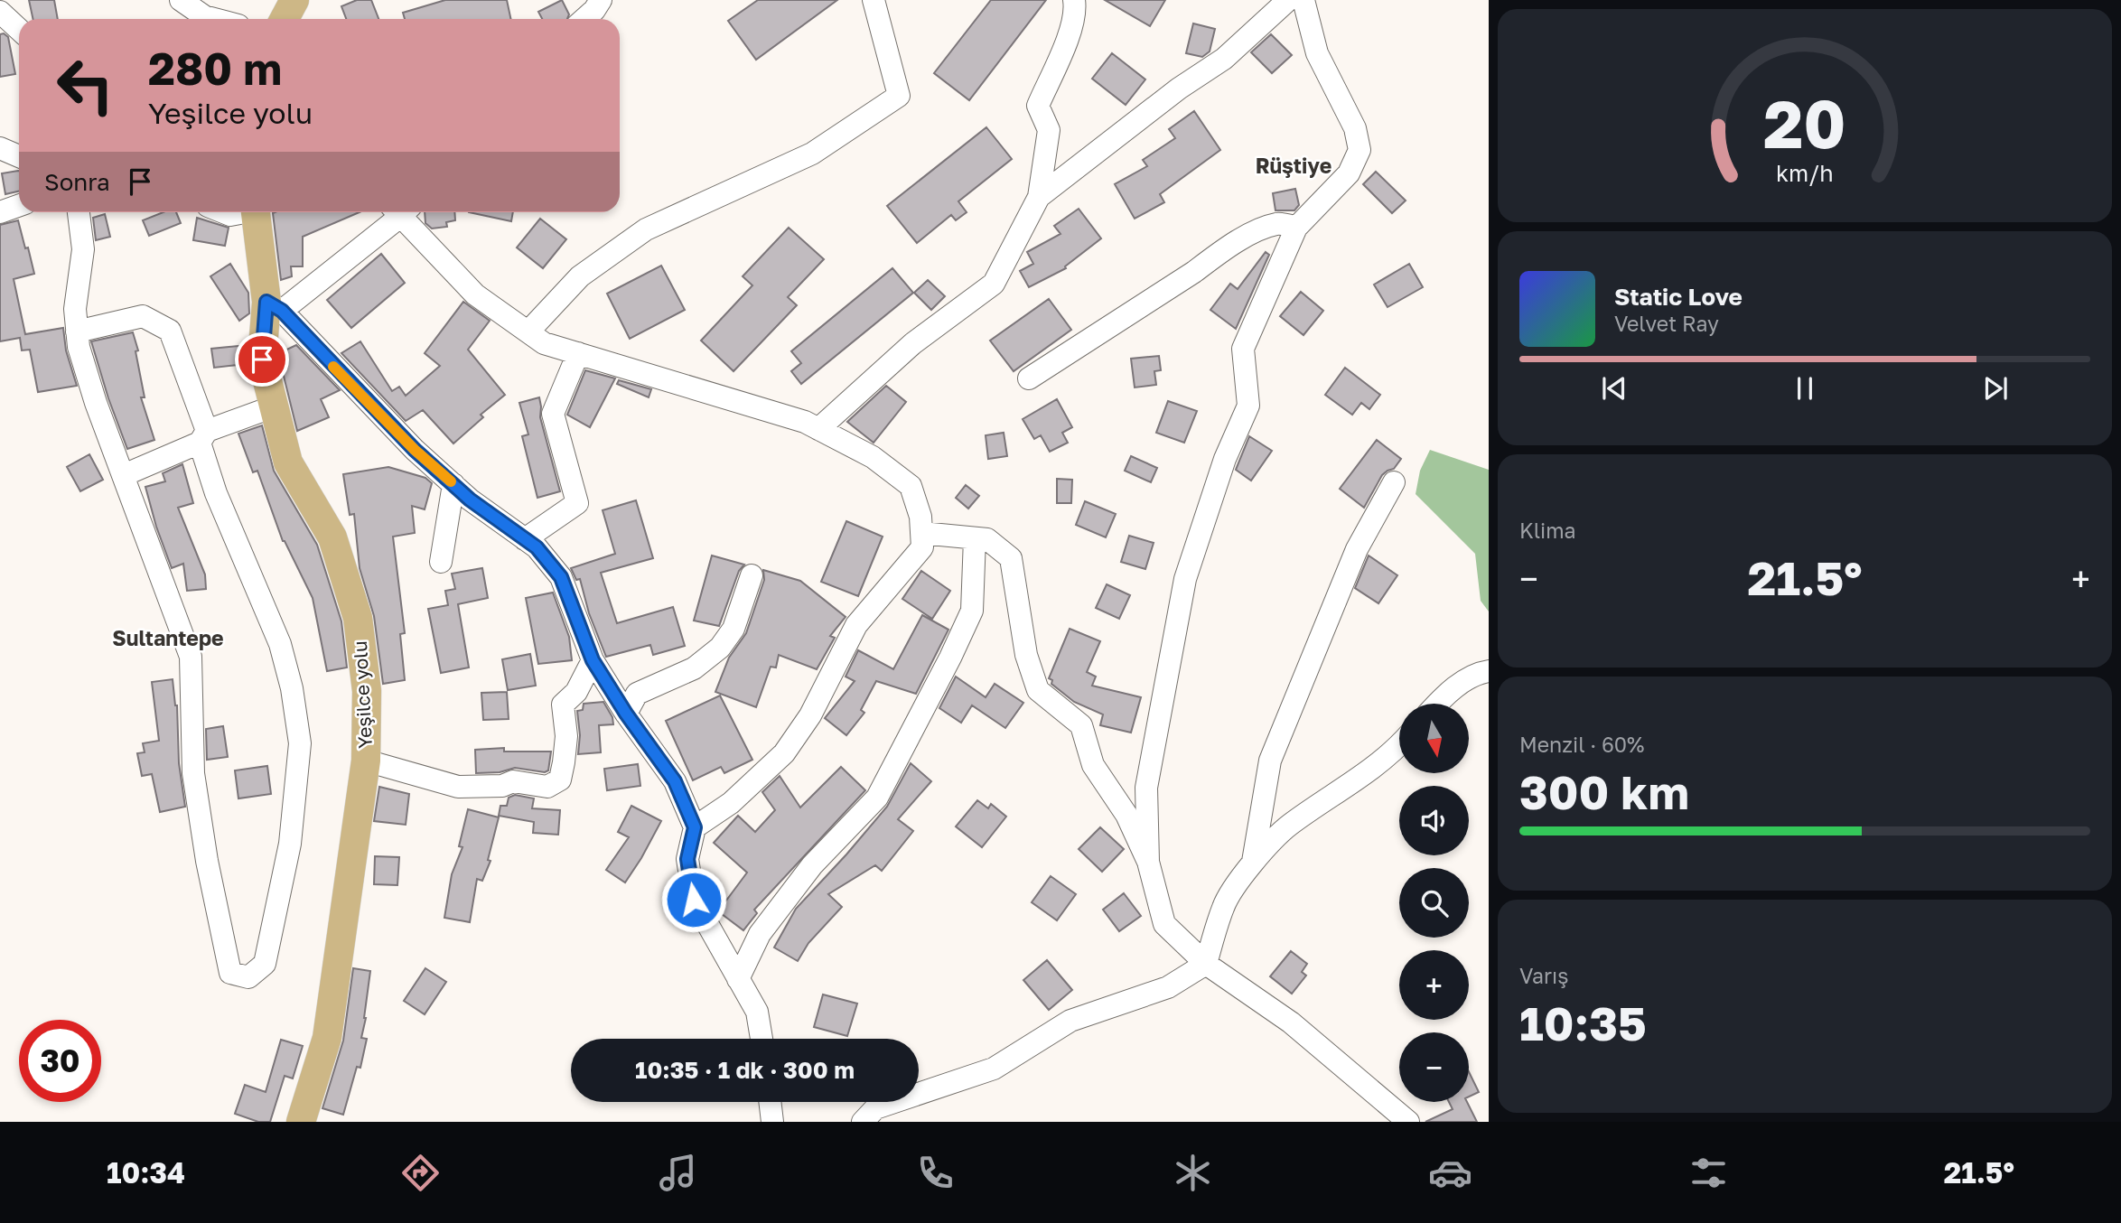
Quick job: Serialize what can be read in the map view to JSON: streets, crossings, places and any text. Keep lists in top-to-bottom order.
{
  "streets": {
    "main road": ["Yeşilce yolu"]
  },
  "districts": ["Rüştiye", "Sultantepe"],
  "north": "bottom",
  "page": {
    "turn": ["280 m", "Yeşilce yolu"],
    "then": "Sonra",
    "song": ["Static Love", "Velvet Ray"],
    "tile": [
      "Klima",
      ["Menzil · 60%", "300 km"],
      ["Varış", "10:35"]
    ],
    "heat": ["−", "21.5°", "+"],
    "map_buttons": ["+", "−"],
    "limit": "30",
    "trip": "10:35 · 1 dk · 300 m",
    "tabs": ["10:34", "21.5°"],
    "gauge": ["20", "km/h"]
  }
}
